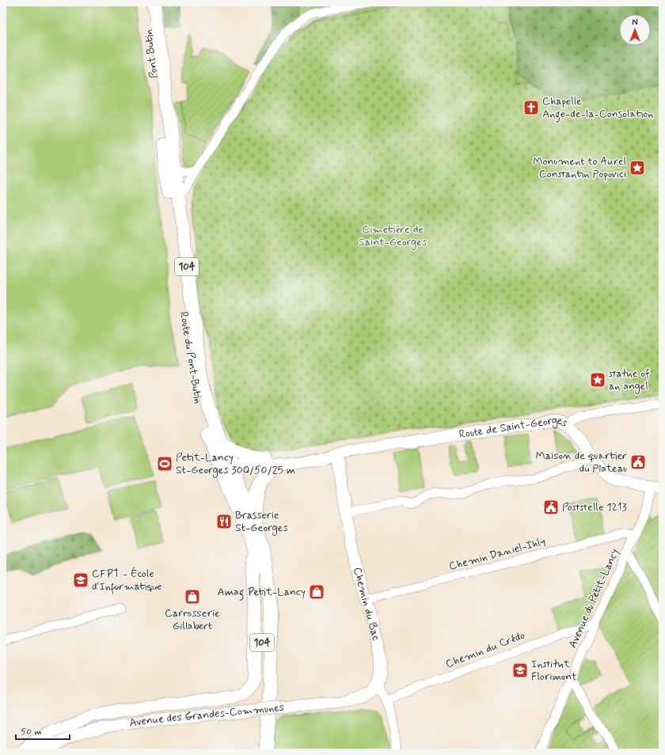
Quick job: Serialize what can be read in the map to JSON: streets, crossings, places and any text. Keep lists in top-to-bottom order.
{
  "streets": {
    "main road": ["Pont Butin", "104", "Route du Pont-Butin"],
    "street": [
      "Route de Saint-Georges",
      "Chemin Daniel-Ihly",
      "Avenue du Petit-Lancy",
      "Chemin du Bac",
      "Chemin du Crédo",
      "Avenue des Grandes-Communes"
    ]
  },
  "crossings": [
    ["Pont Butin", "Route du Pont-Butin"],
    ["Route du Pont-Butin", "Route de Saint-Georges"],
    ["Route de Saint-Georges", "Avenue du Petit-Lancy"],
    ["Route de Saint-Georges", "Chemin du Bac"],
    ["Chemin Daniel-Ihly", "Avenue du Petit-Lancy"],
    ["Chemin Daniel-Ihly", "Chemin du Bac"],
    ["Avenue du Petit-Lancy", "Chemin du Crédo"],
    ["Chemin du Bac", "Avenue des Grandes-Communes"]
  ],
  "parks": ["Cimetière de Saint-Georges"],
  "places": {
    "church": ["Chapelle Ange-de-la-Consolation"],
    "place": ["Monument to Aurel Constantin Popovici", "statue of an angel"],
    "public building": ["Maison de quartier du Plateau", "Poststelle 1213"],
    "sports": ["Petit-Lancy St-Georges 300/50/25 m"],
    "restaurant": ["Brasserie St-Georges"],
    "school or university": ["CFPT - École d'Informatique", "Institut Florimont"],
    "shop": ["Amag Petit-Lancy", "Carrosserie Gillabert"]
  },
  "scale_bar": "50 m",
  "north": "top"
}
